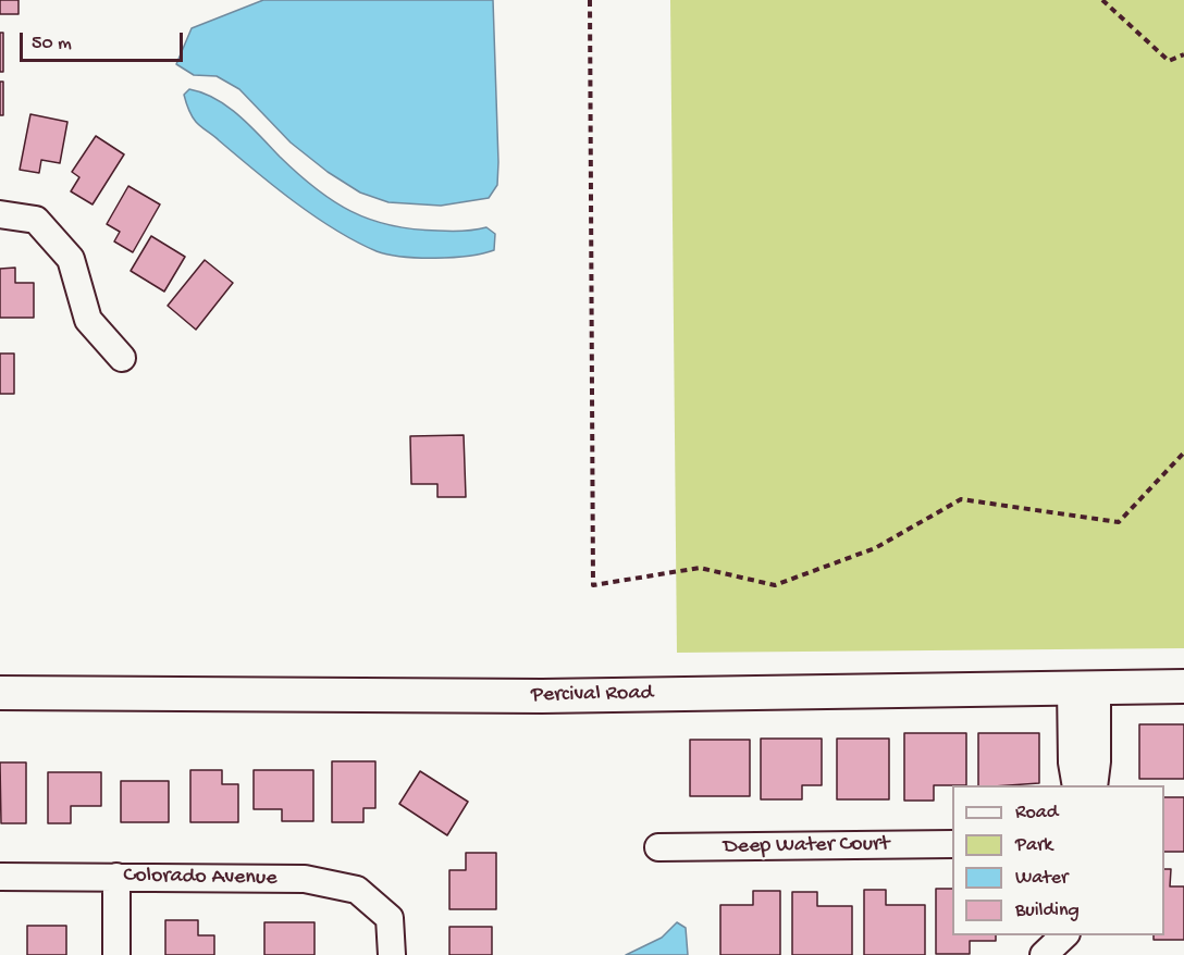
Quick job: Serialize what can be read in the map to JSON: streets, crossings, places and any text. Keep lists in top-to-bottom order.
{
  "streets": {
    "street": ["Percival Road", "Deep Water Court", "Colorado Avenue"]
  },
  "legend": [
    "Road",
    "Park",
    "Water",
    "Building"
  ],
  "scale_bar": "50 m"
}
